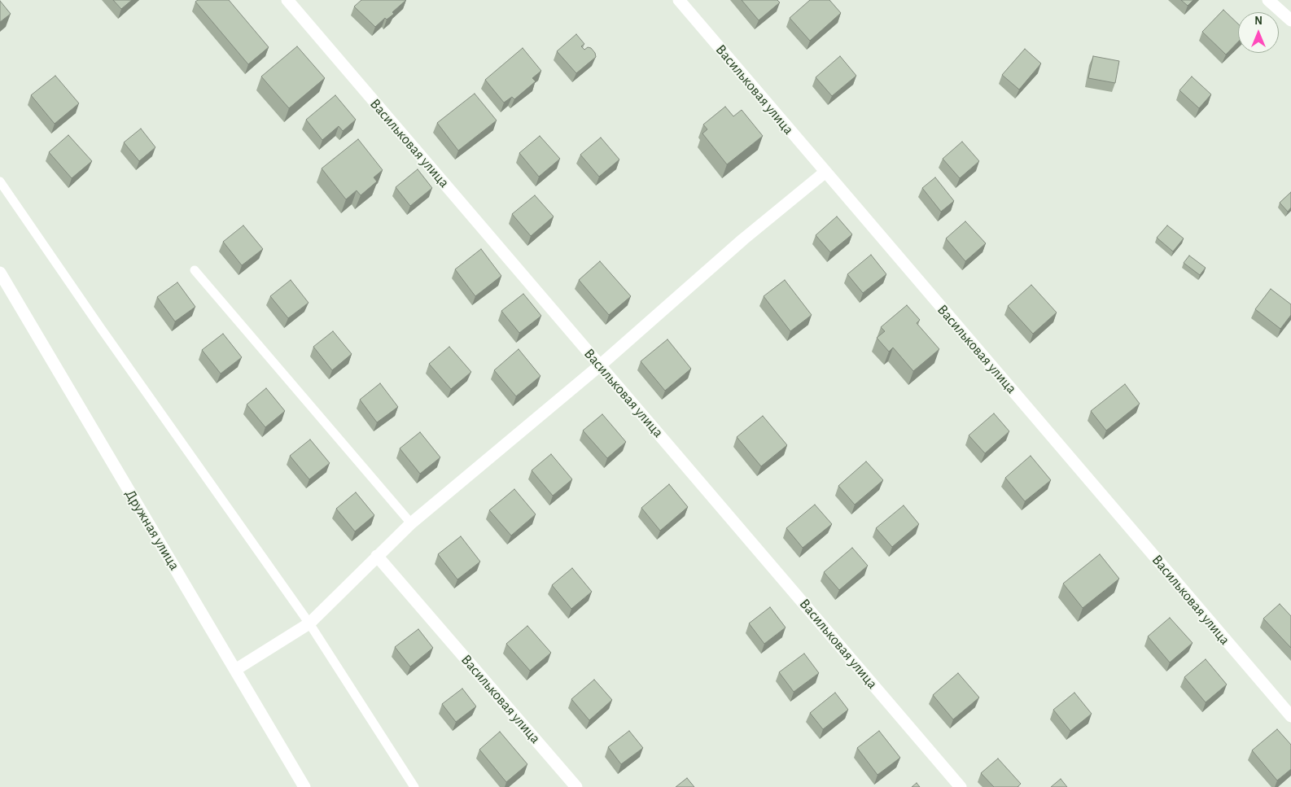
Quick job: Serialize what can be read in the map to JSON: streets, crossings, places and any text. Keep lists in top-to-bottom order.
{
  "streets": {
    "street": ["Васильковая улица", "Дружная улица"]
  },
  "north": "top"
}
